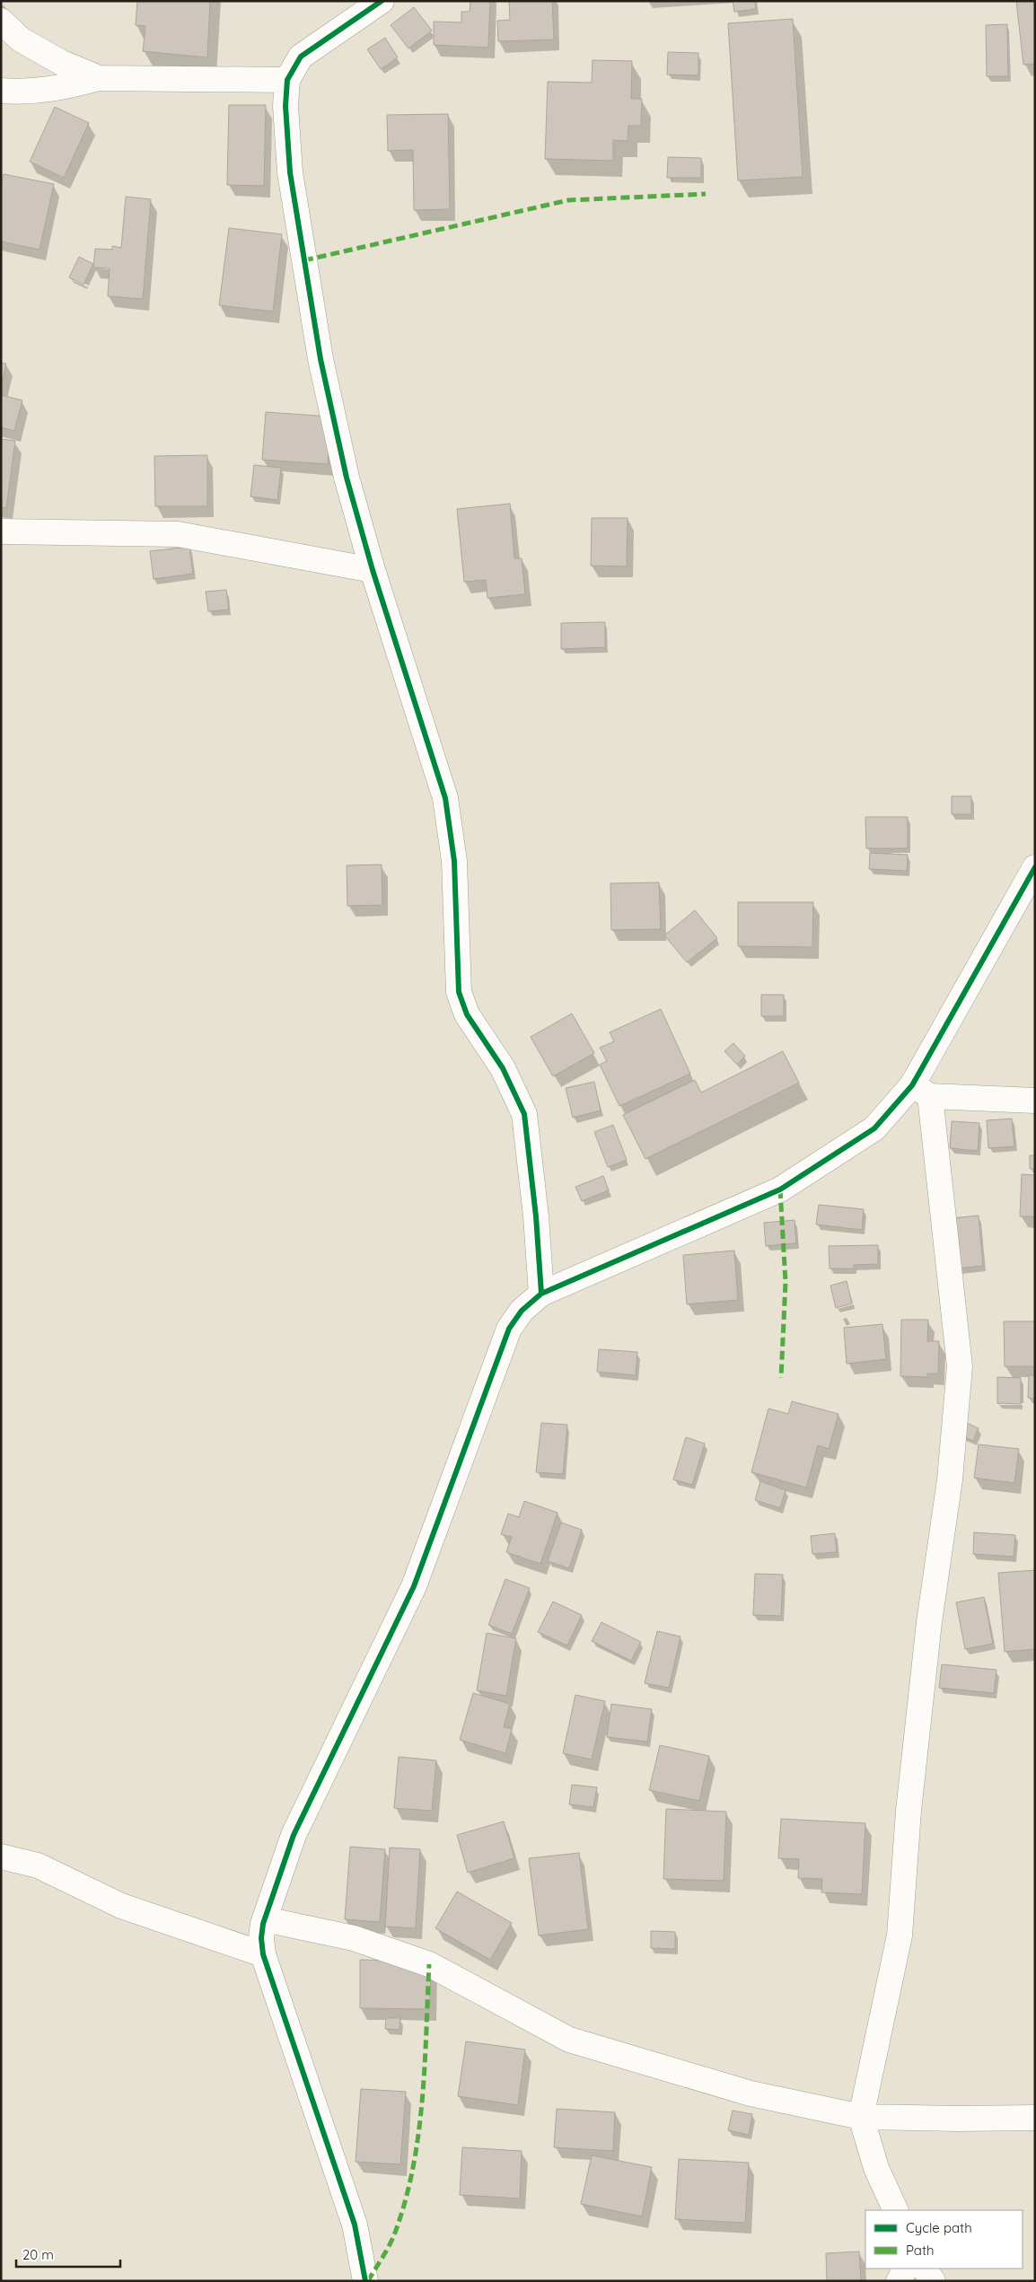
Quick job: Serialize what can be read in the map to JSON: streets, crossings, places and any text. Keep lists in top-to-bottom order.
{
  "legend": ["Cycle path", "Path"],
  "scale_bar": "20 m"
}
